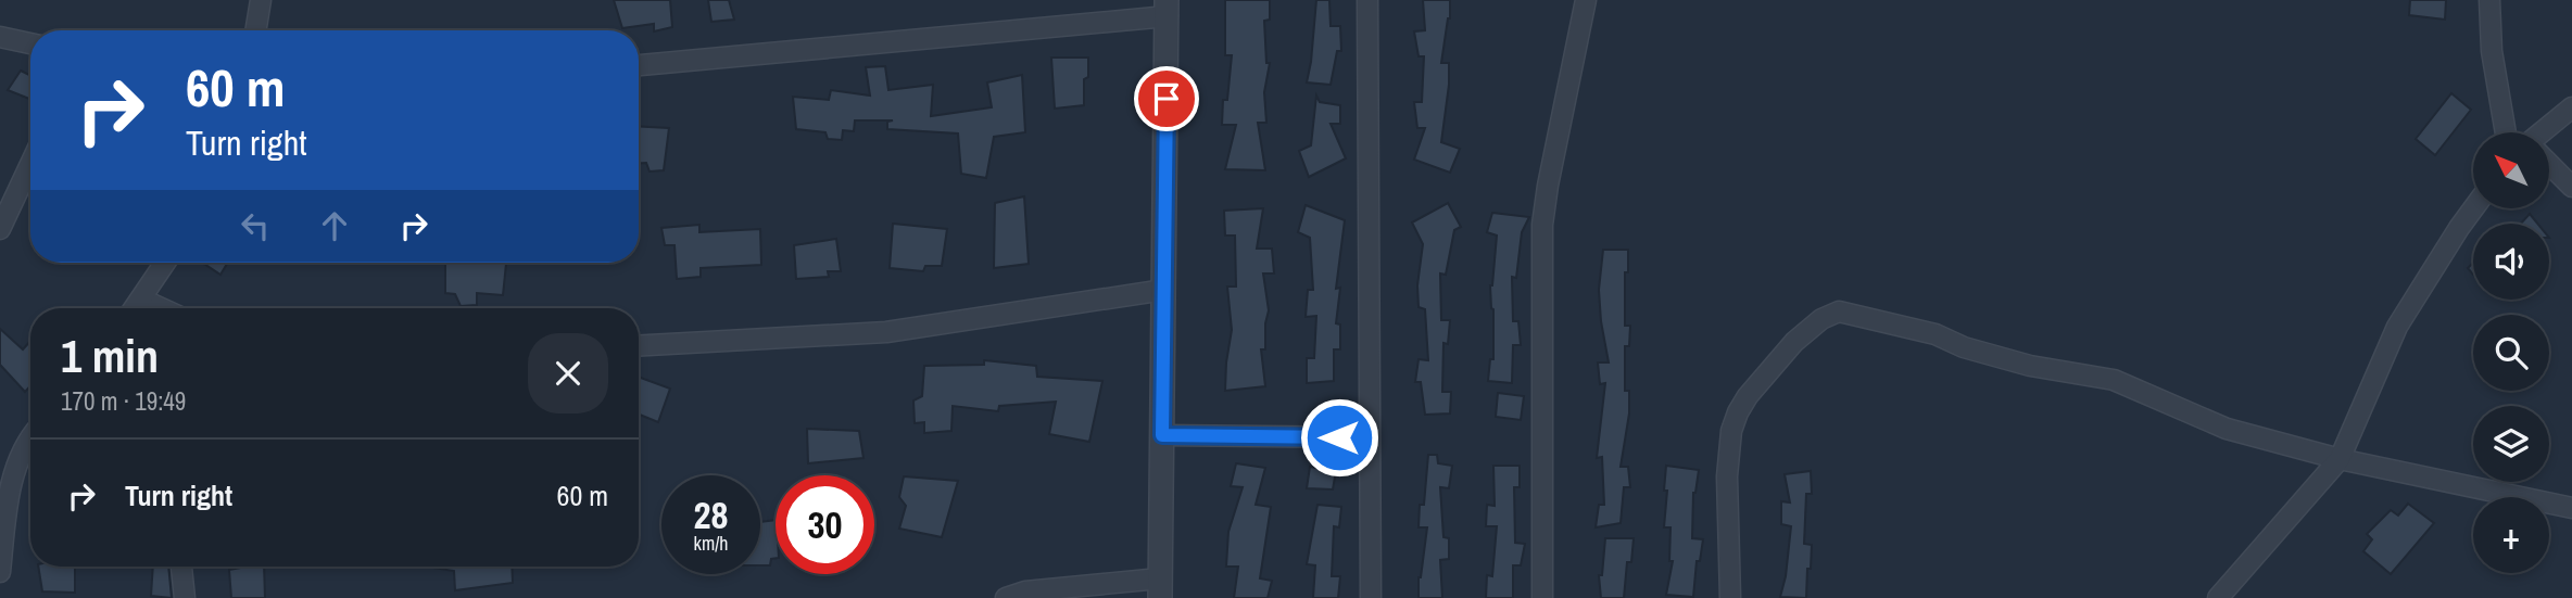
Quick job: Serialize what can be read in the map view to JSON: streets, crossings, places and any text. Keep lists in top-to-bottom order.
{
  "north": "top left",
  "page": {
    "turn": ["60 m", "Turn right"],
    "map_buttons": "+",
    "heading": ["1 min", "170 m · 19:49"],
    "list": [
      {
        "name": "Turn right",
        "value": "60 m"
      }
    ],
    "speed": "28 km/h",
    "limit": "30"
  }
}
